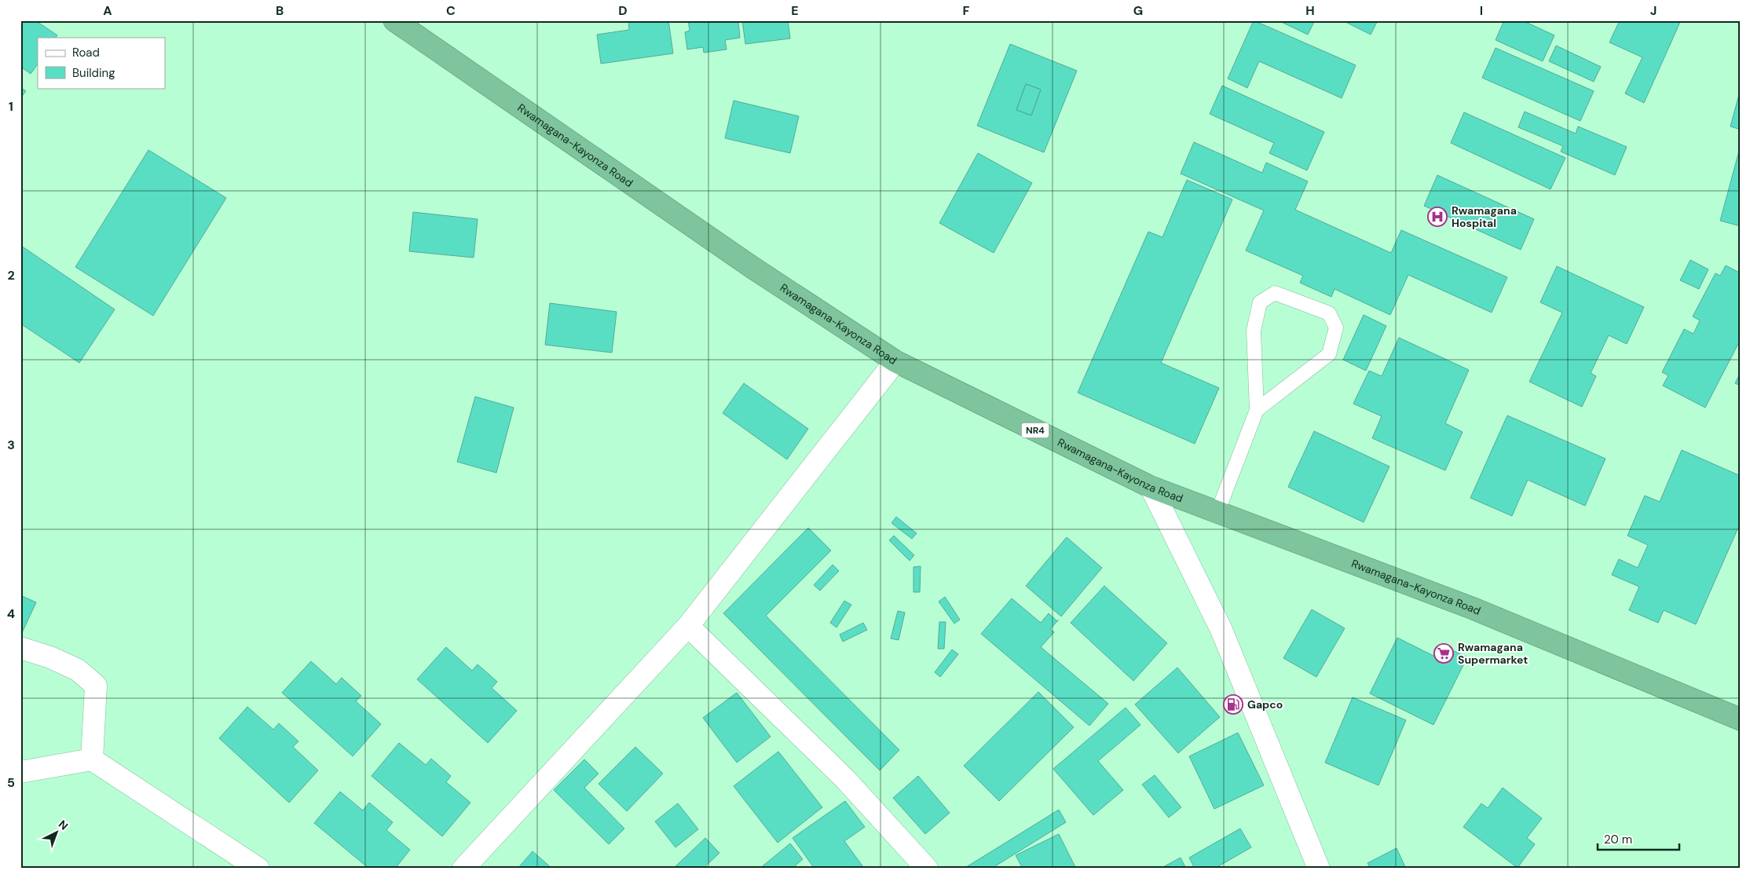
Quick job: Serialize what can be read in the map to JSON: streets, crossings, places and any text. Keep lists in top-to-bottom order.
{
  "streets": {
    "highway": ["Rwamagana-Kayonza Road", "NR4"]
  },
  "places": {
    "hospital": ["Rwamagana Hospital"],
    "supermarket": ["Rwamagana Supermarket"],
    "fuel station": ["Gapco"]
  },
  "legend": ["Road", "Building"],
  "scale_bar": "20 m",
  "north": "top right",
  "grid": {
    "columns": [
      "A",
      "B",
      "C",
      "D",
      "E",
      "F",
      "G",
      "H",
      "I",
      "J"
    ],
    "rows": [
      "1",
      "2",
      "3",
      "4",
      "5"
    ]
  }
}
